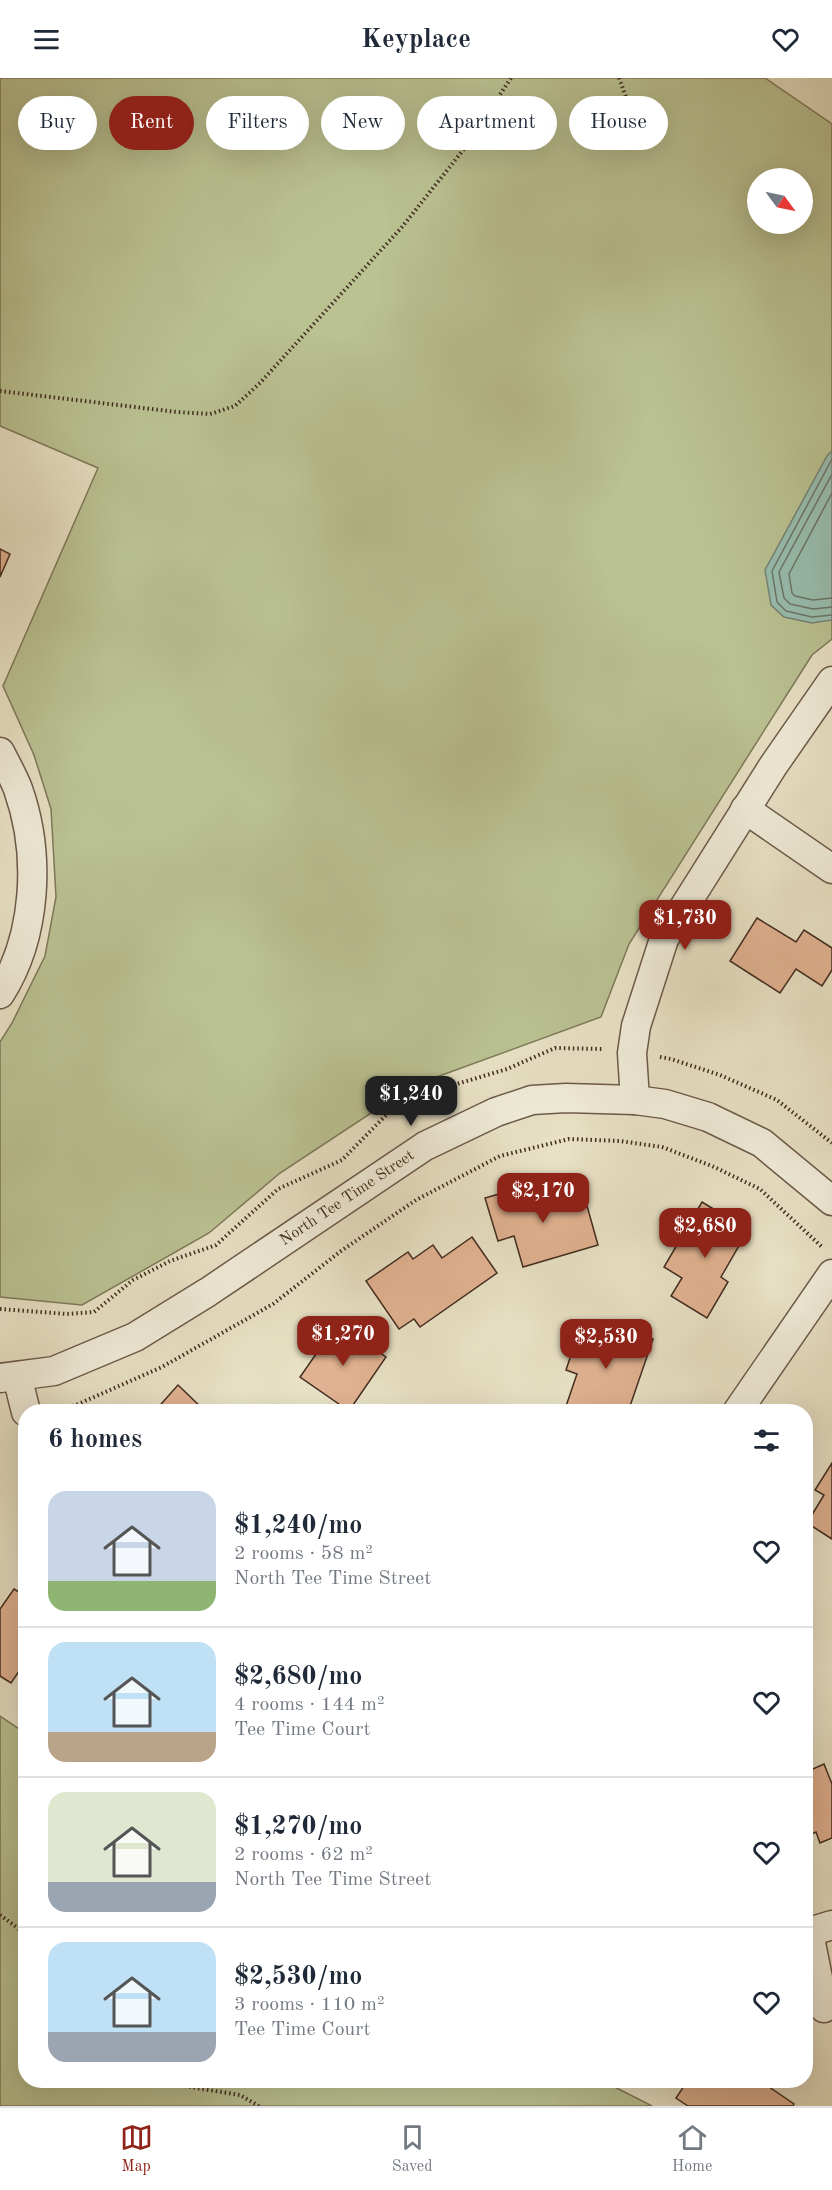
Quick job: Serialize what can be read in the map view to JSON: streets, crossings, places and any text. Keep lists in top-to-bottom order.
{
  "streets": {
    "street": ["North Tee Time Street"]
  },
  "north": "bottom right",
  "page": {
    "header": "Keyplace",
    "chip": [
      "Buy",
      "Rent",
      "Filters",
      "New",
      "Apartment",
      "House"
    ],
    "price": [
      "$1,730",
      "$1,240",
      "$2,170",
      "$2,680",
      "$1,270",
      "$2,530"
    ],
    "heading": "6 homes",
    "list": [
      {
        "name": "$1,240/mo",
        "note": "2 rooms · 58 m² · North Tee Time Street"
      },
      {
        "name": "$2,680/mo",
        "note": "4 rooms · 144 m² · Tee Time Court"
      },
      {
        "name": "$1,270/mo",
        "note": "2 rooms · 62 m² · North Tee Time Street"
      },
      {
        "name": "$2,530/mo",
        "note": "3 rooms · 110 m² · Tee Time Court"
      }
    ],
    "tabs": ["Map", "Saved", "Home"]
  }
}
